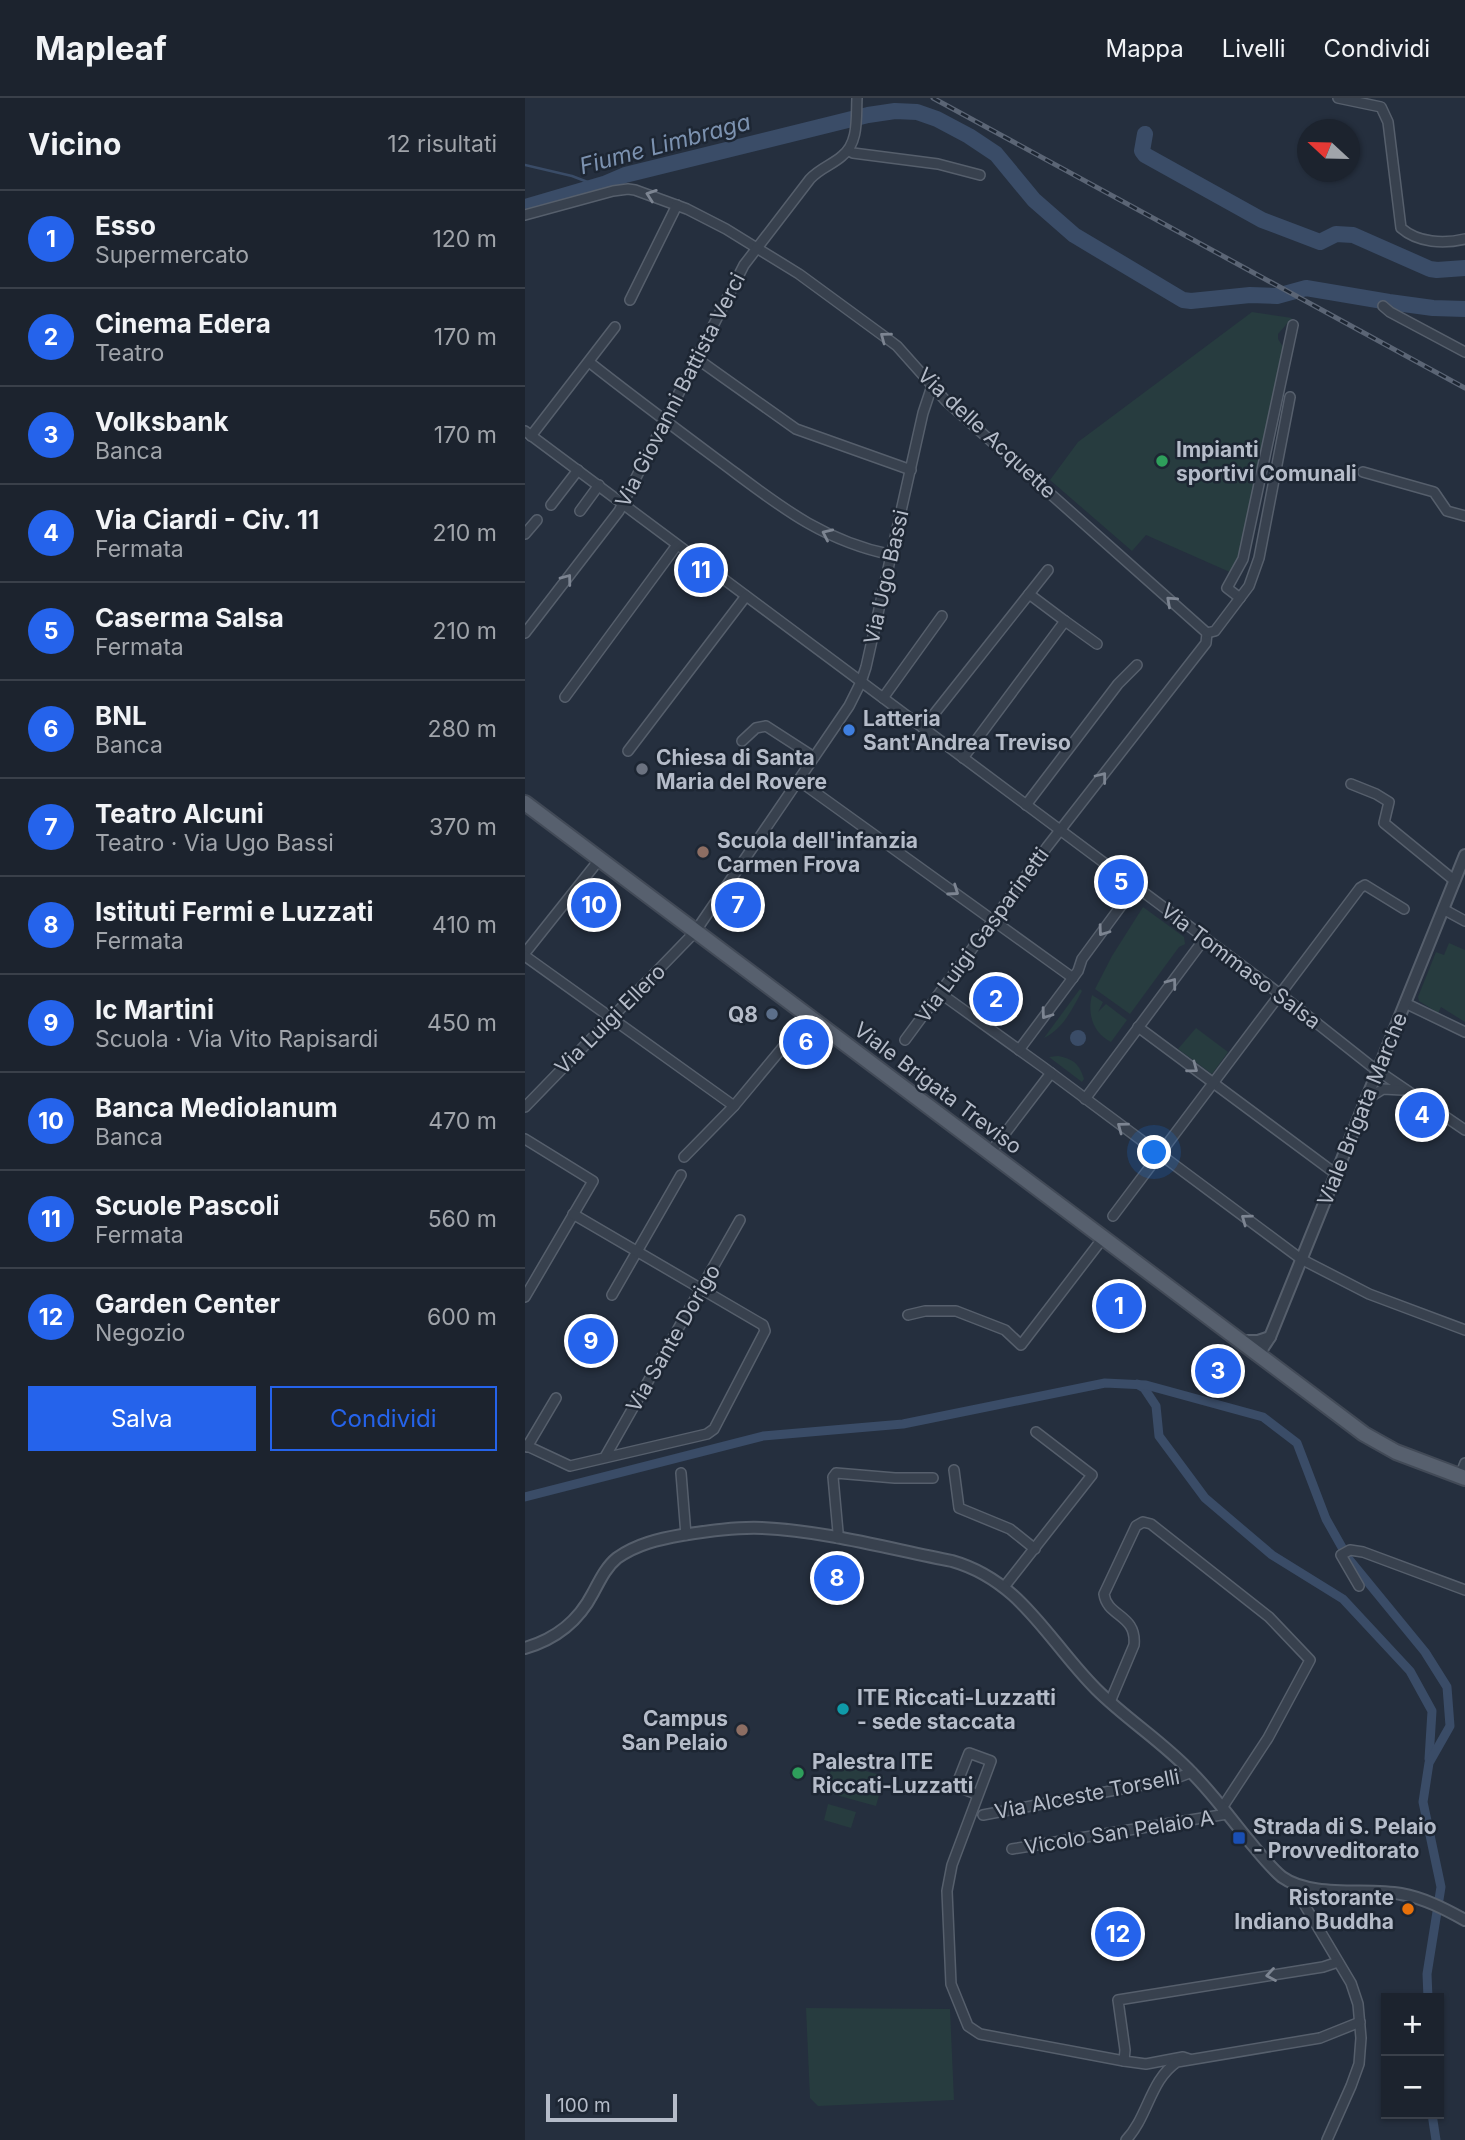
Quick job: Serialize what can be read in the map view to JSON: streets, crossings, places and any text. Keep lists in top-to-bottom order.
{
  "streets": {
    "main road": ["Viale Brigata Treviso"],
    "street": [
      "Via Giovanni Battista Verci",
      "Via delle Acquette",
      "Via Ugo Bassi",
      "Via Luigi Gasparinetti",
      "Via Tommaso Salsa",
      "Via Luigi Ellero",
      "Viale Brigata Marche",
      "Via Sante Dorigo",
      "Via Alceste Torselli",
      "Vicolo San Pelaio A"
    ]
  },
  "crossings": [
    ["Via Giovanni Battista Verci", "Via delle Acquette"],
    ["Via Giovanni Battista Verci", "Via Tommaso Salsa"],
    ["Via delle Acquette", "Via Ugo Bassi"],
    ["Via Ugo Bassi", "Via Tommaso Salsa"],
    ["Via Ugo Bassi", "Via Luigi Ellero"],
    ["Via Ugo Bassi", "Viale Brigata Treviso"],
    ["Via Luigi Gasparinetti", "Via Tommaso Salsa"],
    ["Via Tommaso Salsa", "Viale Brigata Marche"],
    ["Via Luigi Ellero", "Viale Brigata Treviso"],
    ["Viale Brigata Treviso", "Viale Brigata Marche"]
  ],
  "one_way": ["Via delle Acquette"],
  "water": ["Fiume Limbraga"],
  "places": {
    "other": [
      "Impianti sportivi Comunali",
      "Latteria Sant'Andrea Treviso",
      "Chiesa di Santa Maria del Rovere",
      "Scuola dell'infanzia Carmen Frova",
      "Q8",
      "ITE Riccati-Luzzatti - sede staccata",
      "Campus San Pelaio",
      "Palestra ITE Riccati-Luzzatti",
      "Ristorante Indiano Buddha"
    ],
    "transit": ["Strada di S. Pelaio - Provveditorato"]
  },
  "scale_bar": "100 m",
  "north": "left",
  "page": {
    "header": "Mapleaf",
    "nav": ["Mappa", "Livelli", "Condividi"],
    "heading": ["Vicino", "12 risultati"],
    "list": [
      {
        "mark": "1",
        "name": "Esso",
        "note": "Supermercato",
        "value": "120 m"
      },
      {
        "mark": "2",
        "name": "Cinema Edera",
        "note": "Teatro",
        "value": "170 m"
      },
      {
        "mark": "3",
        "name": "Volksbank",
        "note": "Banca",
        "value": "170 m"
      },
      {
        "mark": "4",
        "name": "Via Ciardi - Civ. 11",
        "note": "Fermata",
        "value": "210 m"
      },
      {
        "mark": "5",
        "name": "Caserma Salsa",
        "note": "Fermata",
        "value": "210 m"
      },
      {
        "mark": "6",
        "name": "BNL",
        "note": "Banca",
        "value": "280 m"
      },
      {
        "mark": "7",
        "name": "Teatro Alcuni",
        "note": "Teatro · Via Ugo Bassi",
        "value": "370 m"
      },
      {
        "mark": "8",
        "name": "Istituti Fermi e Luzzati",
        "note": "Fermata",
        "value": "410 m"
      },
      {
        "mark": "9",
        "name": "Ic Martini",
        "note": "Scuola · Via Vito Rapisardi",
        "value": "450 m"
      },
      {
        "mark": "10",
        "name": "Banca Mediolanum",
        "note": "Banca",
        "value": "470 m"
      },
      {
        "mark": "11",
        "name": "Scuole Pascoli",
        "note": "Fermata",
        "value": "560 m"
      },
      {
        "mark": "12",
        "name": "Garden Center",
        "note": "Negozio",
        "value": "600 m"
      }
    ],
    "pins": [
      "11",
      "5",
      "7",
      "10",
      "2",
      "6",
      "4",
      "1",
      "9",
      "3",
      "8",
      "12"
    ],
    "buttons": ["Salva", "Condividi"],
    "map_buttons": ["+", "−"],
    "scale": "100 m"
  }
}
